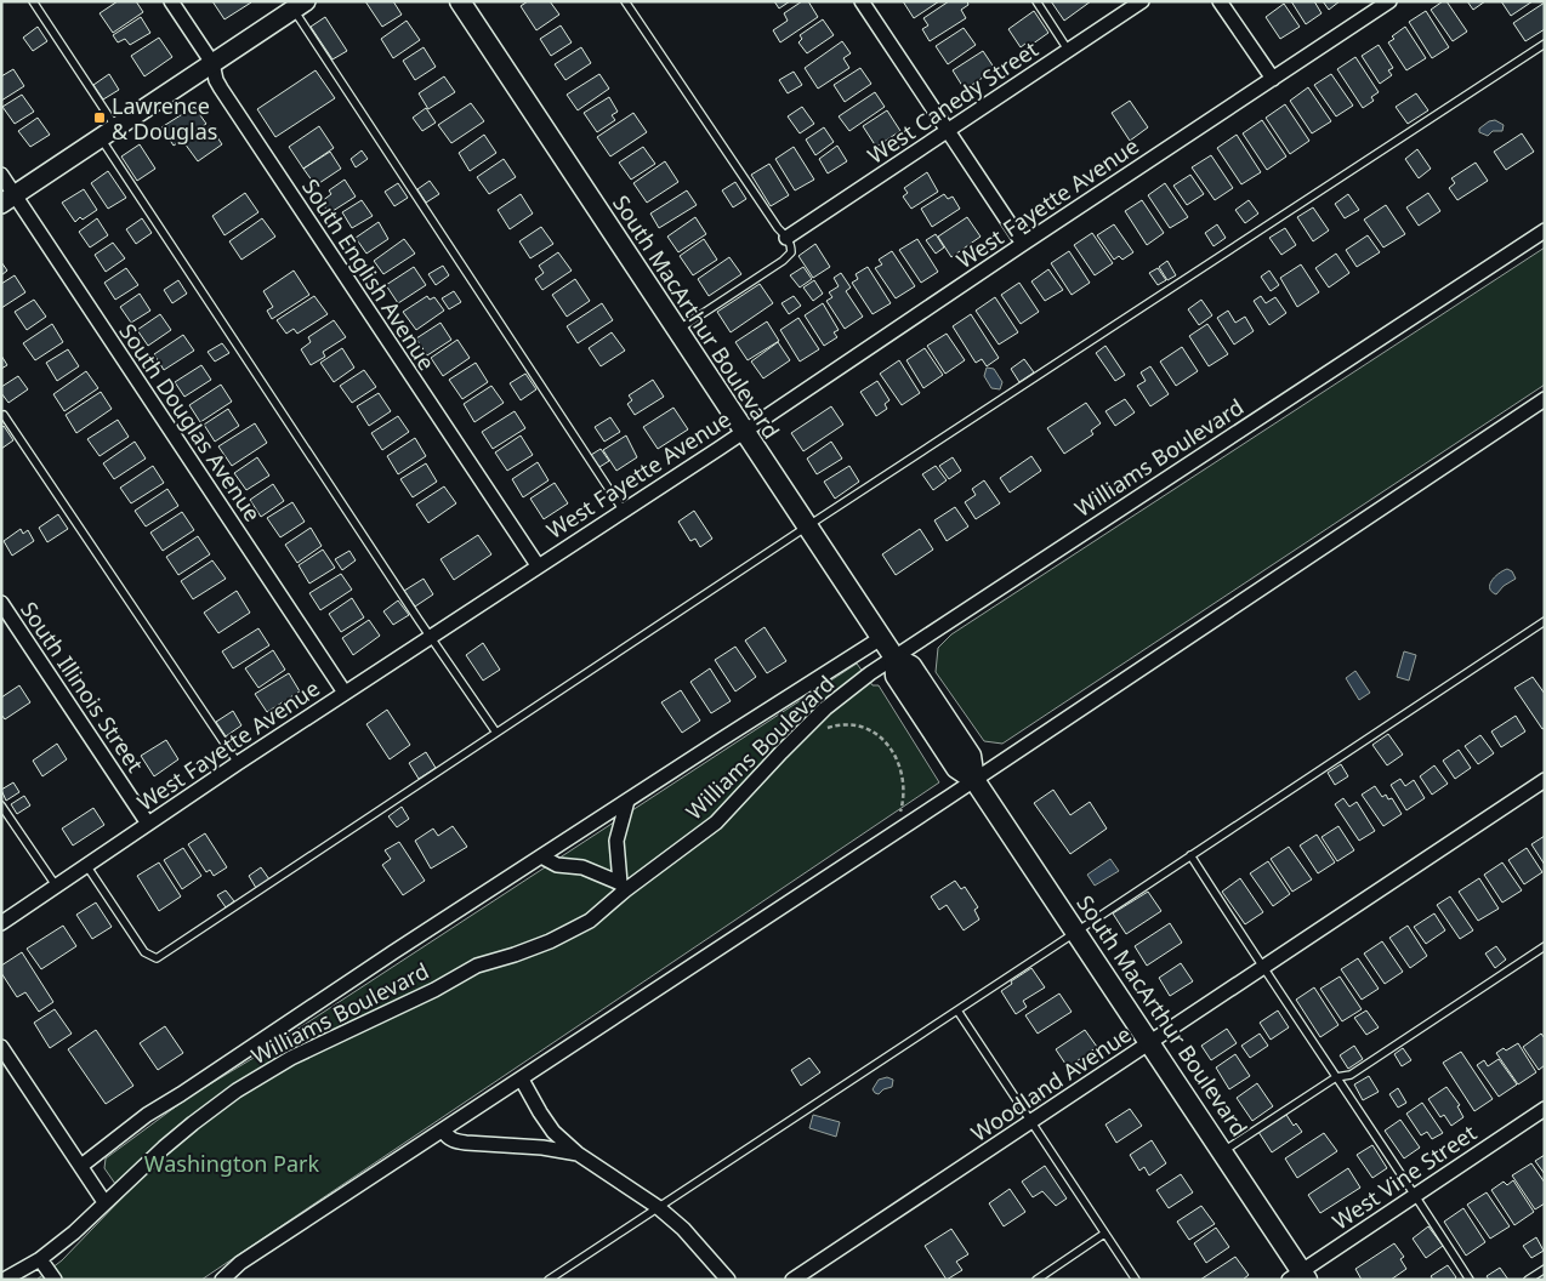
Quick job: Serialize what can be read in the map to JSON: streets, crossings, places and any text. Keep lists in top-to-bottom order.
{
  "streets": {
    "main road": ["South MacArthur Boulevard"],
    "street": [
      "West Canedy Street",
      "West Fayette Avenue",
      "South English Avenue",
      "South Douglas Avenue",
      "Williams Boulevard",
      "South Illinois Street",
      "Woodland Avenue",
      "West Vine Street"
    ]
  },
  "crossings": [
    ["West Fayette Avenue", "South English Avenue"],
    ["West Fayette Avenue", "South MacArthur Boulevard"],
    ["West Fayette Avenue", "South Douglas Avenue"],
    ["West Fayette Avenue", "South Illinois Street"],
    ["South MacArthur Boulevard", "Williams Boulevard"],
    ["South MacArthur Boulevard", "Woodland Avenue"],
    ["South MacArthur Boulevard", "West Vine Street"]
  ],
  "parks": ["Washington Park"],
  "places": {
    "transit": ["Lawrence & Douglas"]
  }
}
